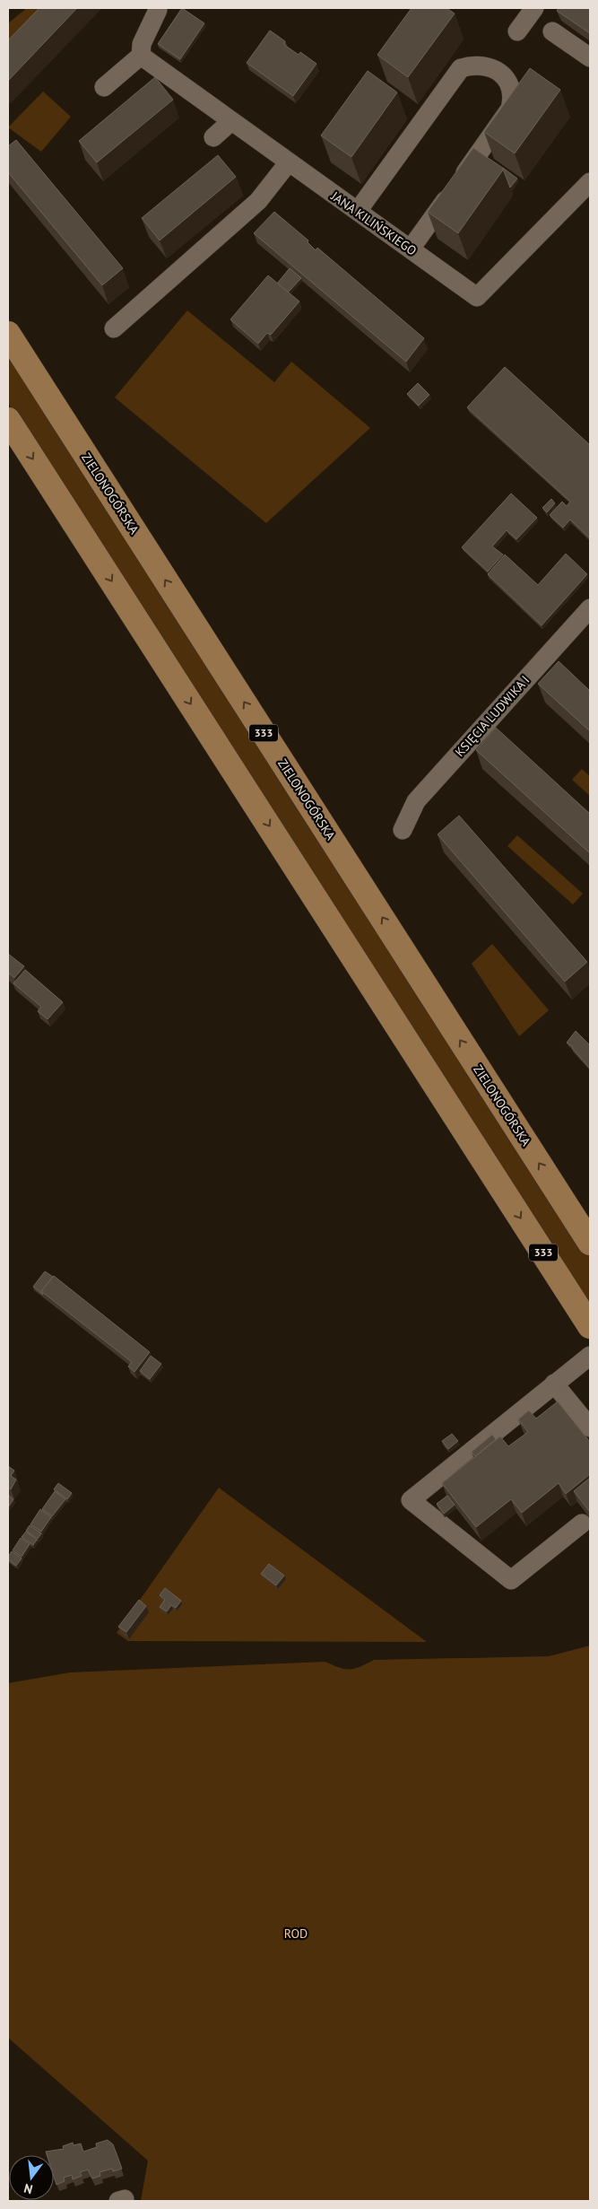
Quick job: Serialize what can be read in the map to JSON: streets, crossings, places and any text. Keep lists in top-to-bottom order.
{
  "streets": {
    "main road": ["ZIELONOGÓRSKA", "333"],
    "street": ["JANA KILIŃSKIEGO", "KSIĘCIA LUDWIKA I"]
  },
  "parks": ["ROD"],
  "north": "bottom"
}
